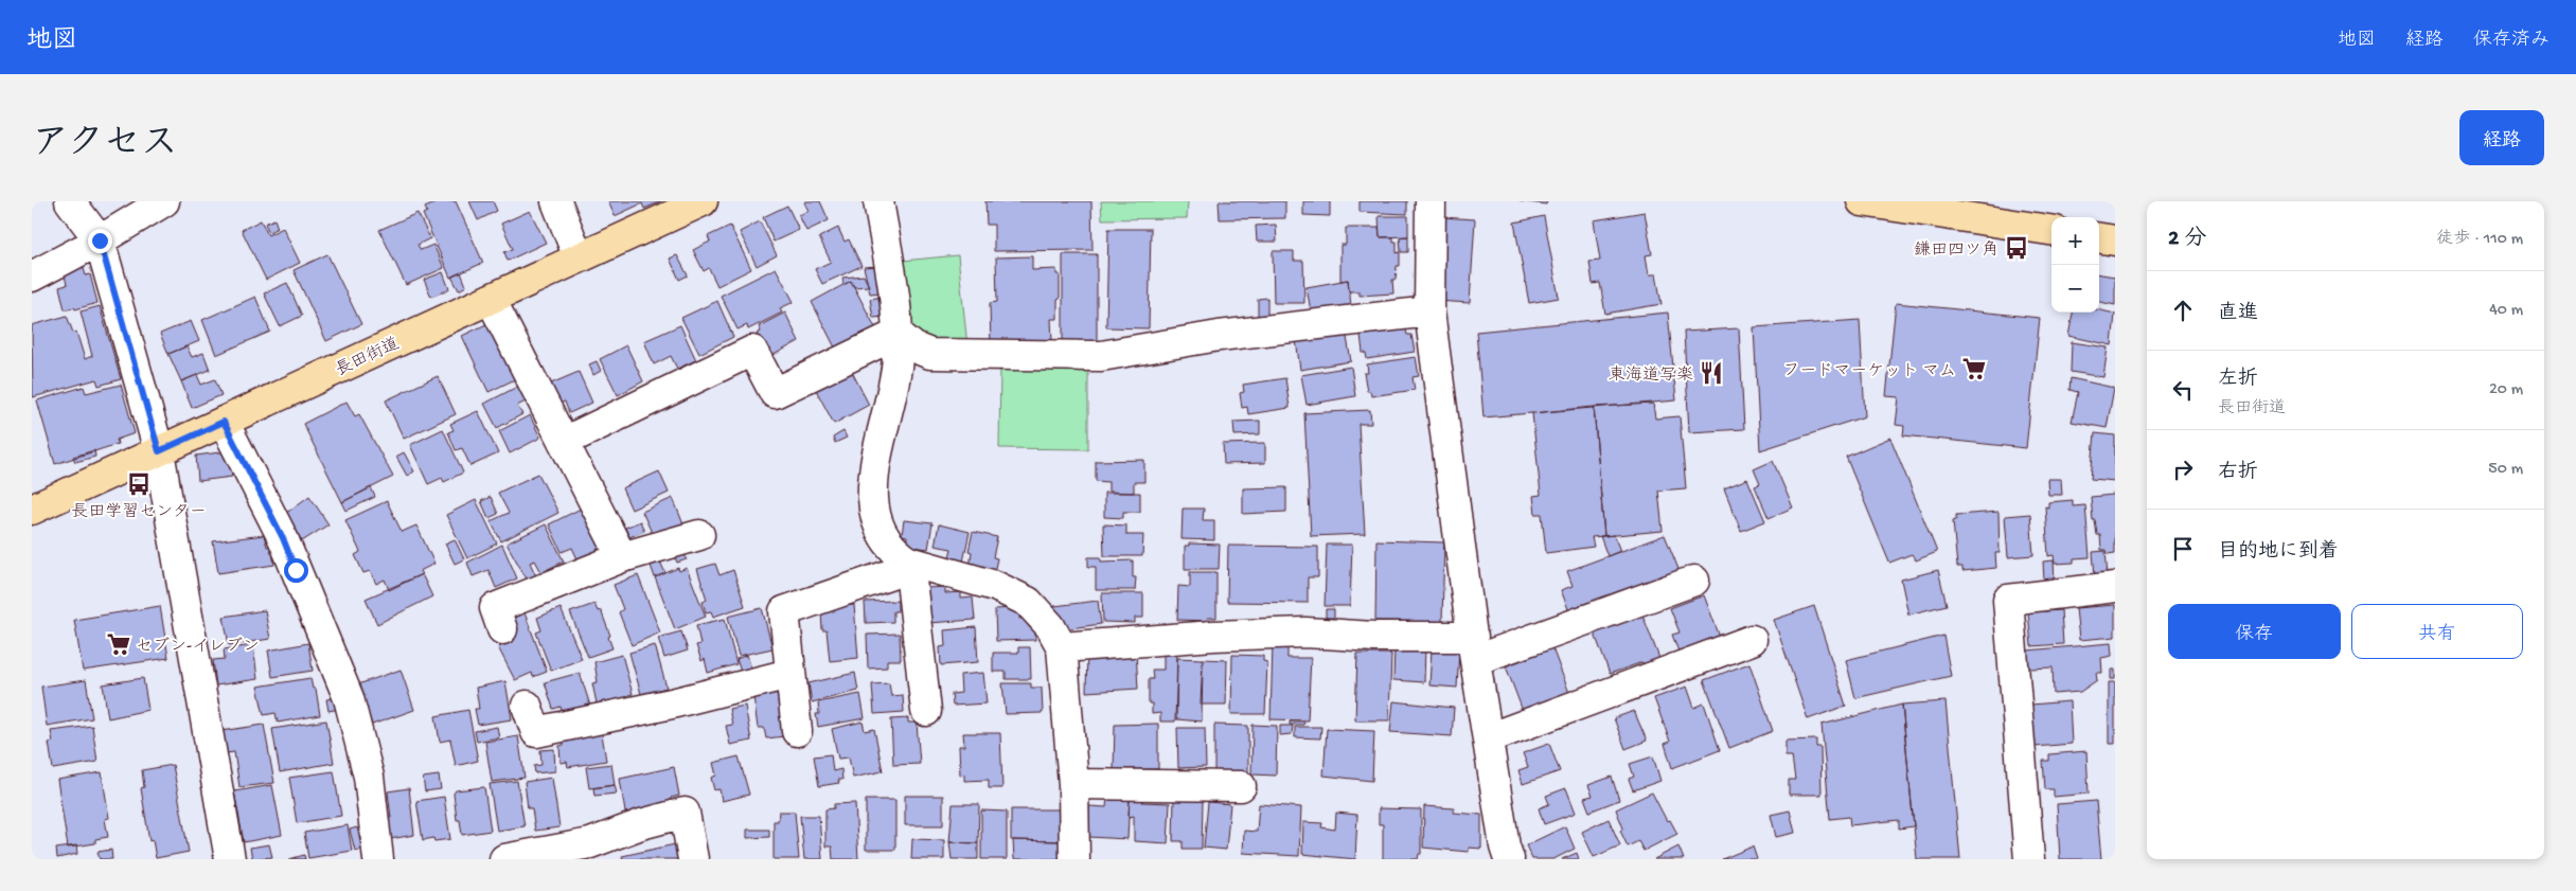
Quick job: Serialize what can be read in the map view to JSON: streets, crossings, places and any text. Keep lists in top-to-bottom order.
{
  "streets": {
    "main road": ["長田街道"]
  },
  "places": {
    "bus stop": ["鎌田四ツ角", "長田学習センター"],
    "supermarket": ["フードマーケット マム", "セブン-イレブン"],
    "restaurant": ["東海道写楽"]
  },
  "page": {
    "header": "地図",
    "nav": ["地図", "経路", "保存済み"],
    "title": "アクセス",
    "buttons": [
      "経路",
      ["保存", "共有"]
    ],
    "heading": ["2 分", "徒歩 · 110 m"],
    "map_buttons": ["+", "−"],
    "list": [
      ["直進", "40 m"],
      ["左折", "長田街道", "20 m"],
      ["右折", "50 m"],
      "目的地に到着"
    ]
  }
}
